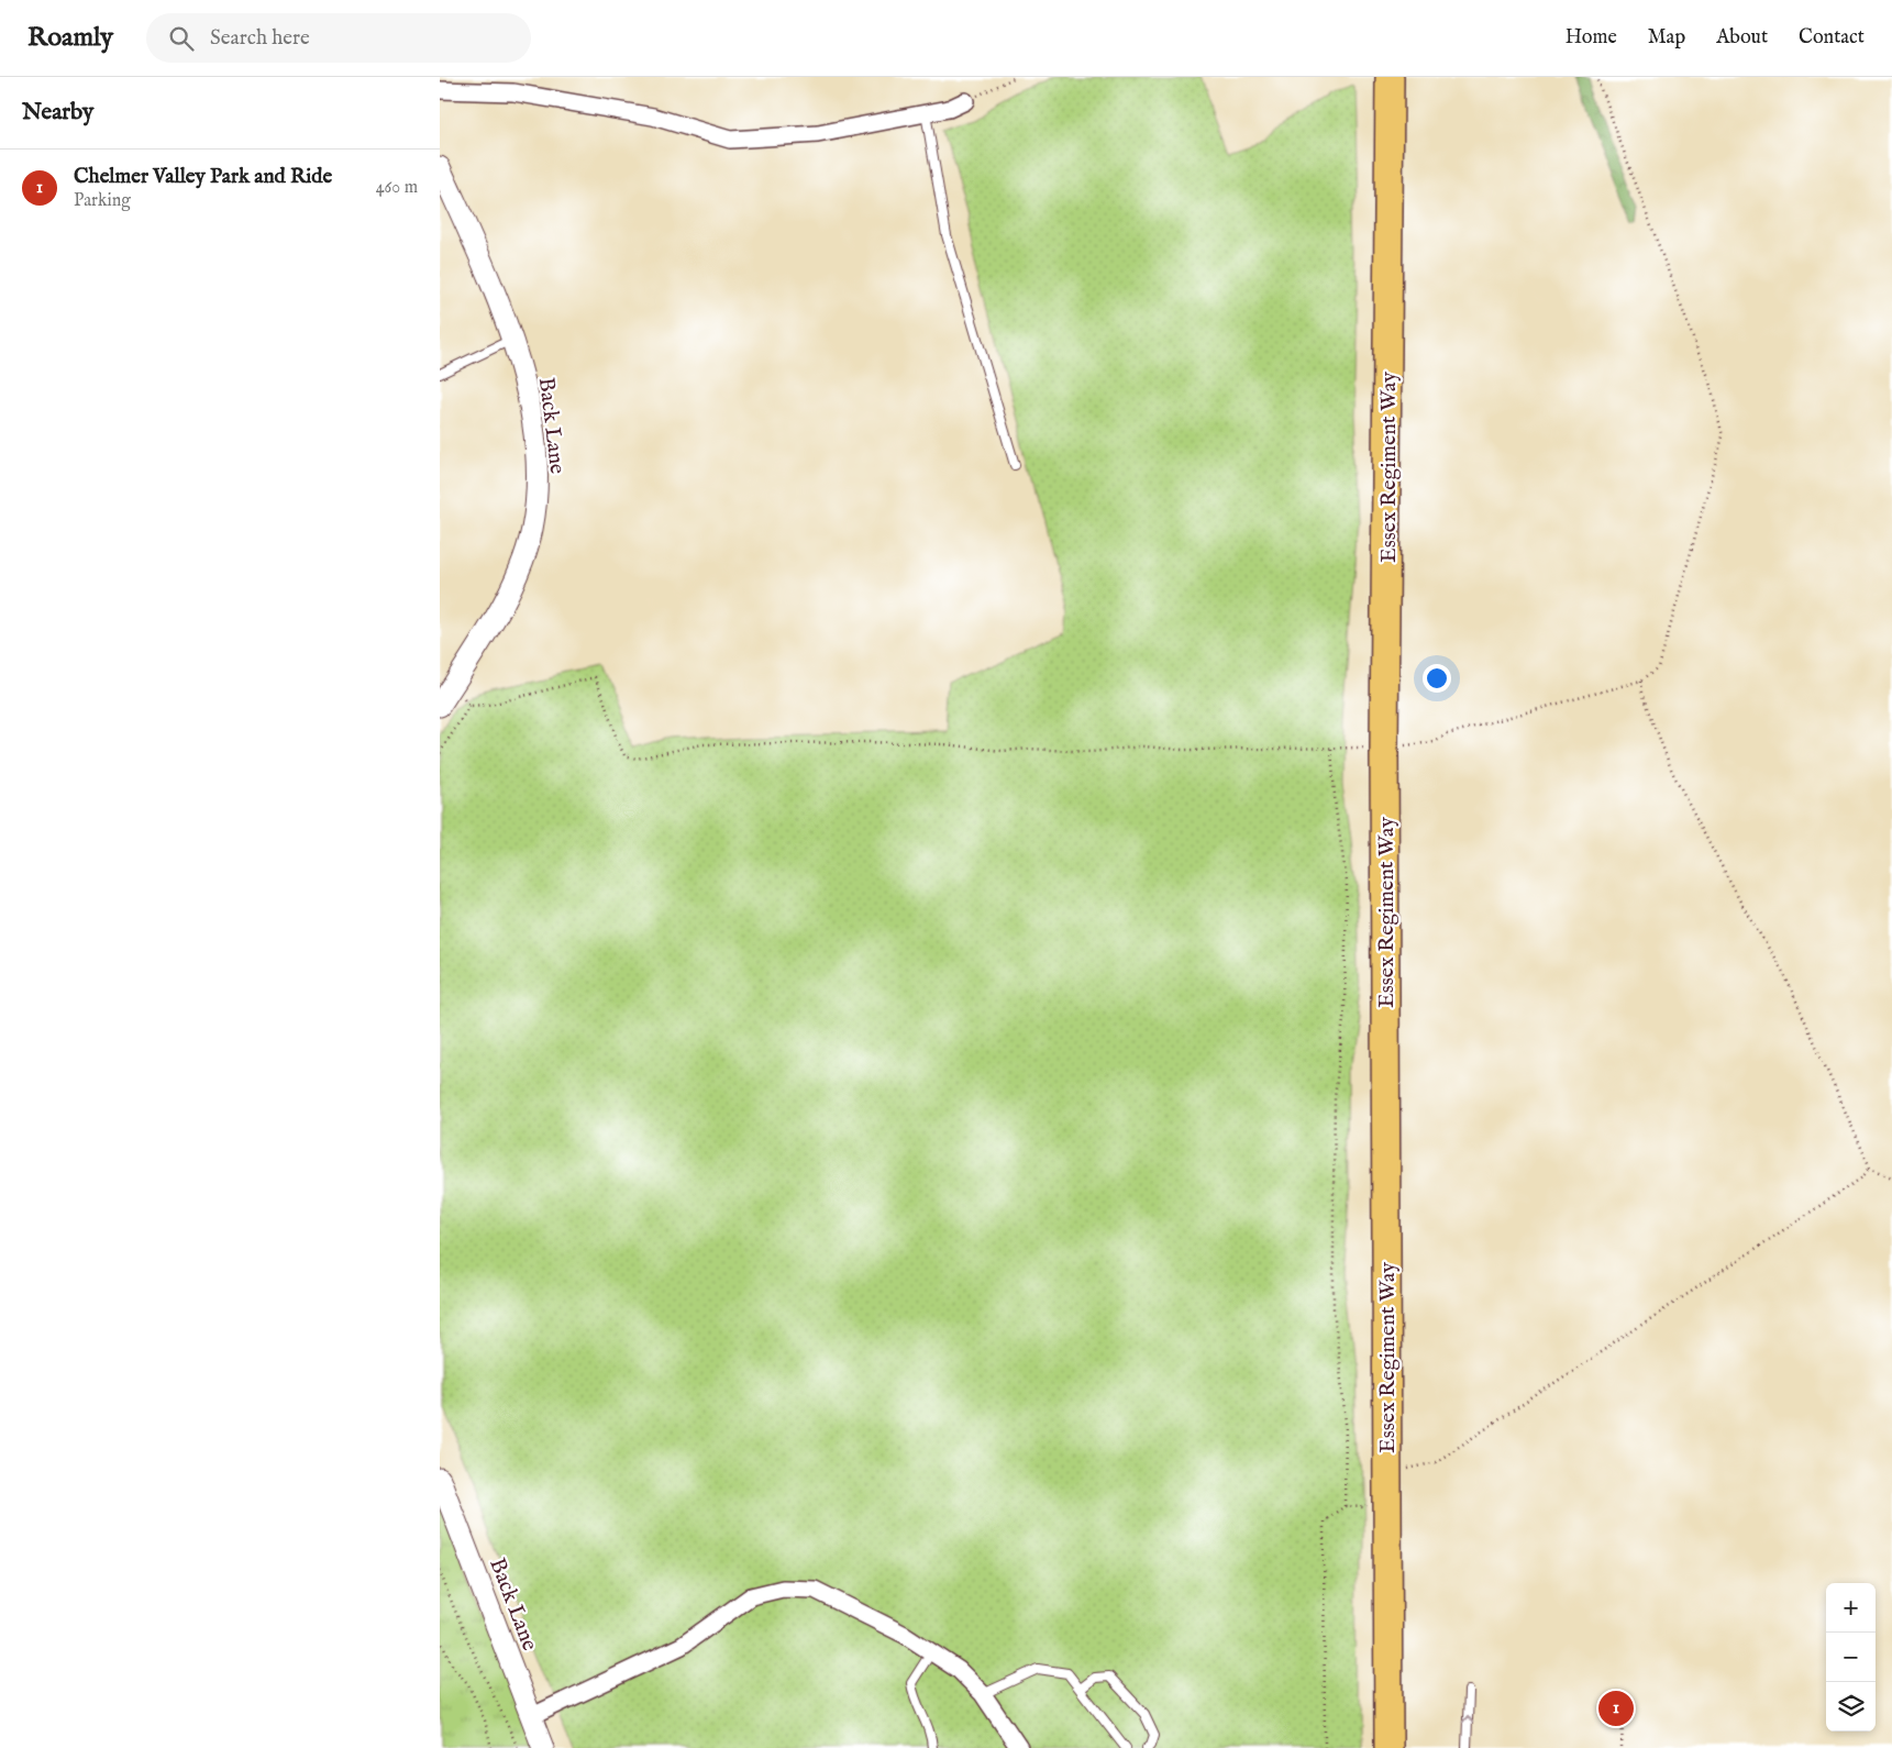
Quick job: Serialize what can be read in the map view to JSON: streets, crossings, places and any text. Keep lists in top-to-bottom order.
{
  "streets": {
    "highway": ["Essex Regiment Way"],
    "street": ["Back Lane"]
  },
  "page": {
    "header": "Roamly",
    "search": "Search here",
    "nav": [
      "Home",
      "Map",
      "About",
      "Contact"
    ],
    "heading": "Nearby",
    "list": [
      {
        "mark": "1",
        "name": "Chelmer Valley Park and Ride",
        "note": "Parking",
        "value": "460 m"
      }
    ],
    "map_buttons": ["+", "−"],
    "pins": "1"
  }
}
